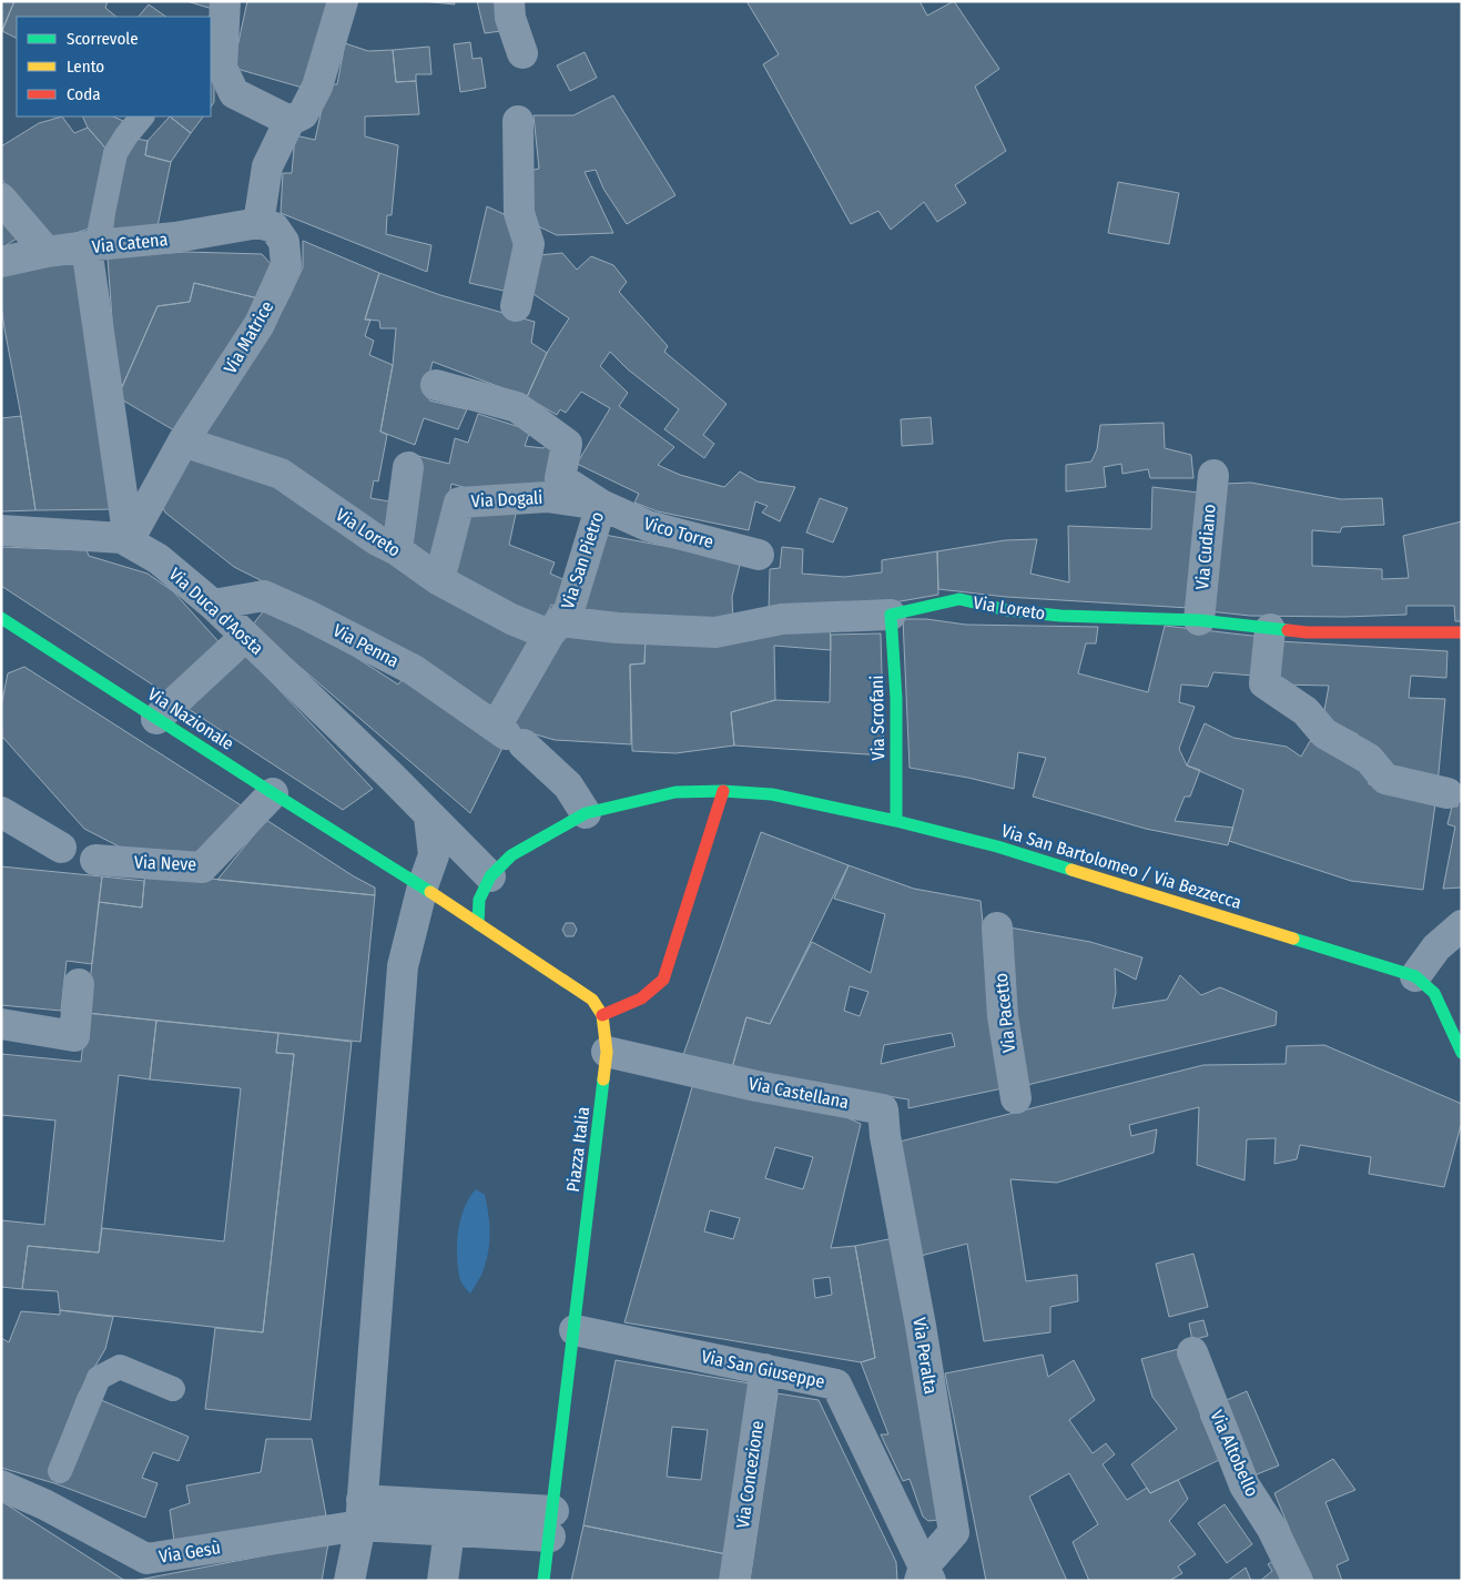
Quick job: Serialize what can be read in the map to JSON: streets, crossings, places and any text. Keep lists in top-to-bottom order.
{
  "streets": {
    "street": [
      "Via Catena",
      "Via Matrice",
      "Via Dogali",
      "Via Loreto",
      "Vico Torre",
      "Via Cudiano",
      "Via San Pietro",
      "Via Duca d'Aosta",
      "Via Penna",
      "Via Scrofani",
      "Via Nazionale",
      "Via Neve",
      "Via San Bartolomeo / Via Bezzecca",
      "Via Pacetto",
      "Via Castellana",
      "Piazza Italia",
      "Via Peralta",
      "Via San Giuseppe",
      "Via Altobello",
      "Via Concezione",
      "Via Gesù"
    ]
  },
  "crossings": [
    ["Via Catena", "Via Matrice"],
    ["Via Matrice", "Via Loreto"],
    ["Via Matrice", "Via Duca d'Aosta"],
    ["Via Dogali", "Via Loreto"],
    ["Via Dogali", "Vico Torre"],
    ["Via Dogali", "Via San Pietro"],
    ["Via Loreto", "Via Cudiano"],
    ["Via Loreto", "Via San Pietro"],
    ["Via Loreto", "Via Scrofani"],
    ["Vico Torre", "Via San Pietro"],
    ["Via San Pietro", "Via Penna"],
    ["Via Duca d'Aosta", "Via Penna"],
    ["Via Duca d'Aosta", "Via San Bartolomeo / Via Bezzecca"],
    ["Via Penna", "Via San Bartolomeo / Via Bezzecca"],
    ["Via Scrofani", "Via San Bartolomeo / Via Bezzecca"],
    ["Via Nazionale", "Via Neve"],
    ["Via Castellana", "Piazza Italia"],
    ["Via Castellana", "Via Peralta"],
    ["Piazza Italia", "Via San Giuseppe"],
    ["Via Peralta", "Via San Giuseppe"],
    ["Via San Giuseppe", "Via Concezione"]
  ],
  "legend": ["Scorrevole", "Lento", "Coda"]
}
